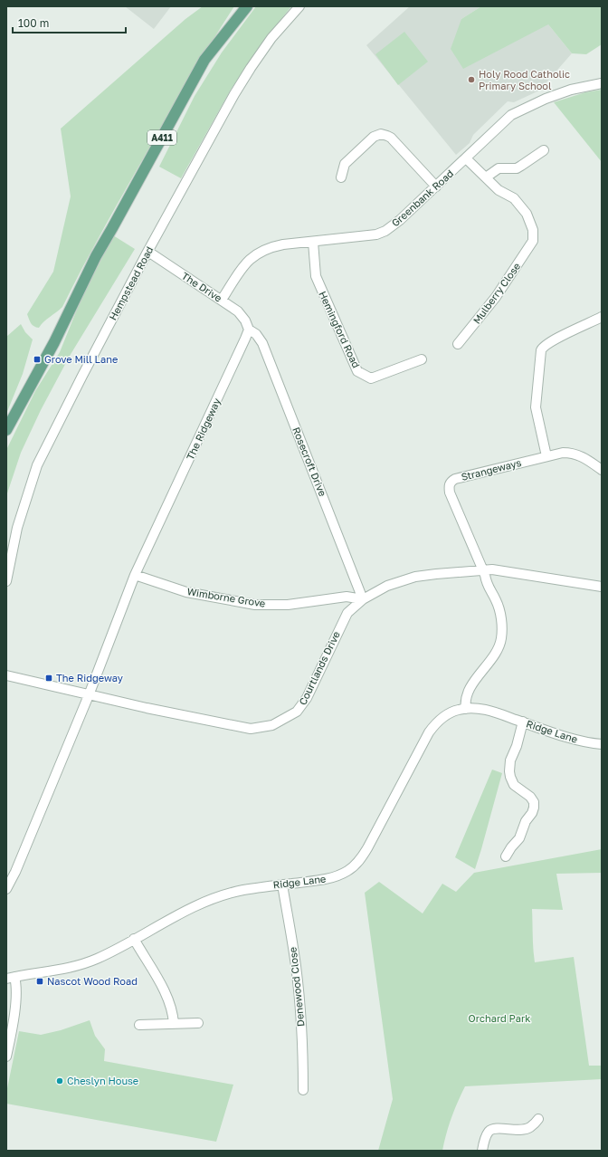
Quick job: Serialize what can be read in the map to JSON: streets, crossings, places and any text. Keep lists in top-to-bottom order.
{
  "streets": {
    "main road": ["A411"],
    "street": [
      "Greenbank Road",
      "Hempstead Road",
      "The Drive",
      "Mulberry Close",
      "Hemingford Road",
      "The Ridgeway",
      "Rosecroft Drive",
      "Strangeways",
      "Wimborne Grove",
      "Courtlands Drive",
      "Ridge Lane",
      "Denewood Close"
    ]
  },
  "crossings": [
    ["Greenbank Road", "The Drive"],
    ["Greenbank Road", "Hemingford Road"],
    ["Hempstead Road", "The Drive"],
    ["The Drive", "The Ridgeway"],
    ["The Drive", "Rosecroft Drive"],
    ["The Ridgeway", "Rosecroft Drive"],
    ["The Ridgeway", "Wimborne Grove"],
    ["The Ridgeway", "Courtlands Drive"],
    ["Rosecroft Drive", "Wimborne Grove"],
    ["Rosecroft Drive", "Courtlands Drive"],
    ["Strangeways", "Courtlands Drive"],
    ["Wimborne Grove", "Courtlands Drive"],
    ["Ridge Lane", "Denewood Close"]
  ],
  "parks": ["Orchard Park"],
  "places": {
    "other": ["Holy Rood Catholic Primary School", "Cheslyn House"],
    "transit": ["Grove Mill Lane", "The Ridgeway", "Nascot Wood Road"]
  },
  "scale_bar": "100 m"
}
